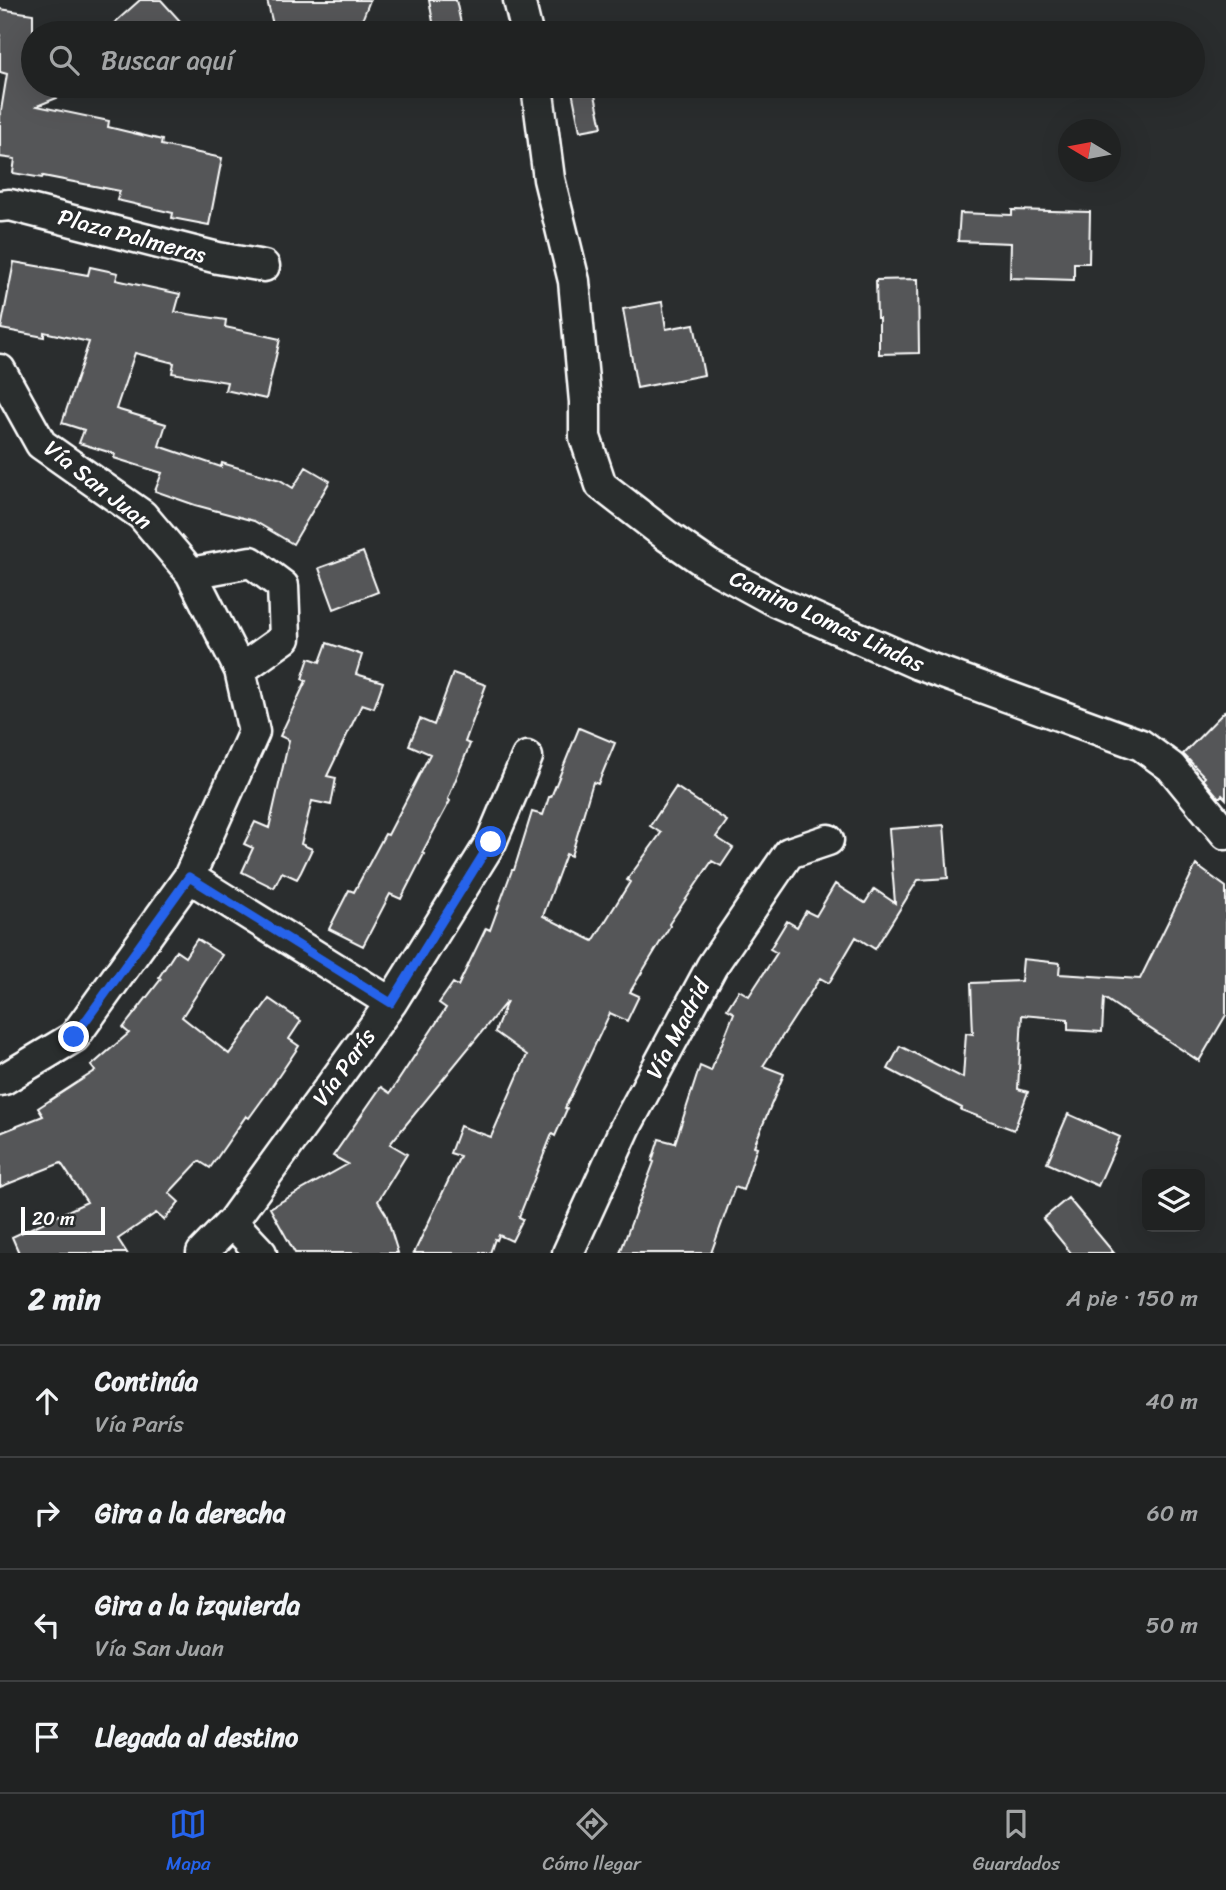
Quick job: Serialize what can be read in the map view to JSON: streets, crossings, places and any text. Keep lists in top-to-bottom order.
{
  "streets": {
    "street": [
      "Plaza Palmeras",
      "Vía San Juan",
      "Camino Lomas Lindas",
      "Vía Madrid",
      "Vía París"
    ]
  },
  "scale_bar": "20 m",
  "north": "left",
  "page": {
    "search": "Buscar aquí",
    "scale": "20 m",
    "heading": ["2 min", "A pie · 150 m"],
    "list": [
      ["Continúa", "Vía París", "40 m"],
      ["Gira a la derecha", "60 m"],
      ["Gira a la izquierda", "Vía San Juan", "50 m"],
      "Llegada al destino"
    ],
    "nav": ["Mapa", "Cómo llegar", "Guardados"]
  }
}
